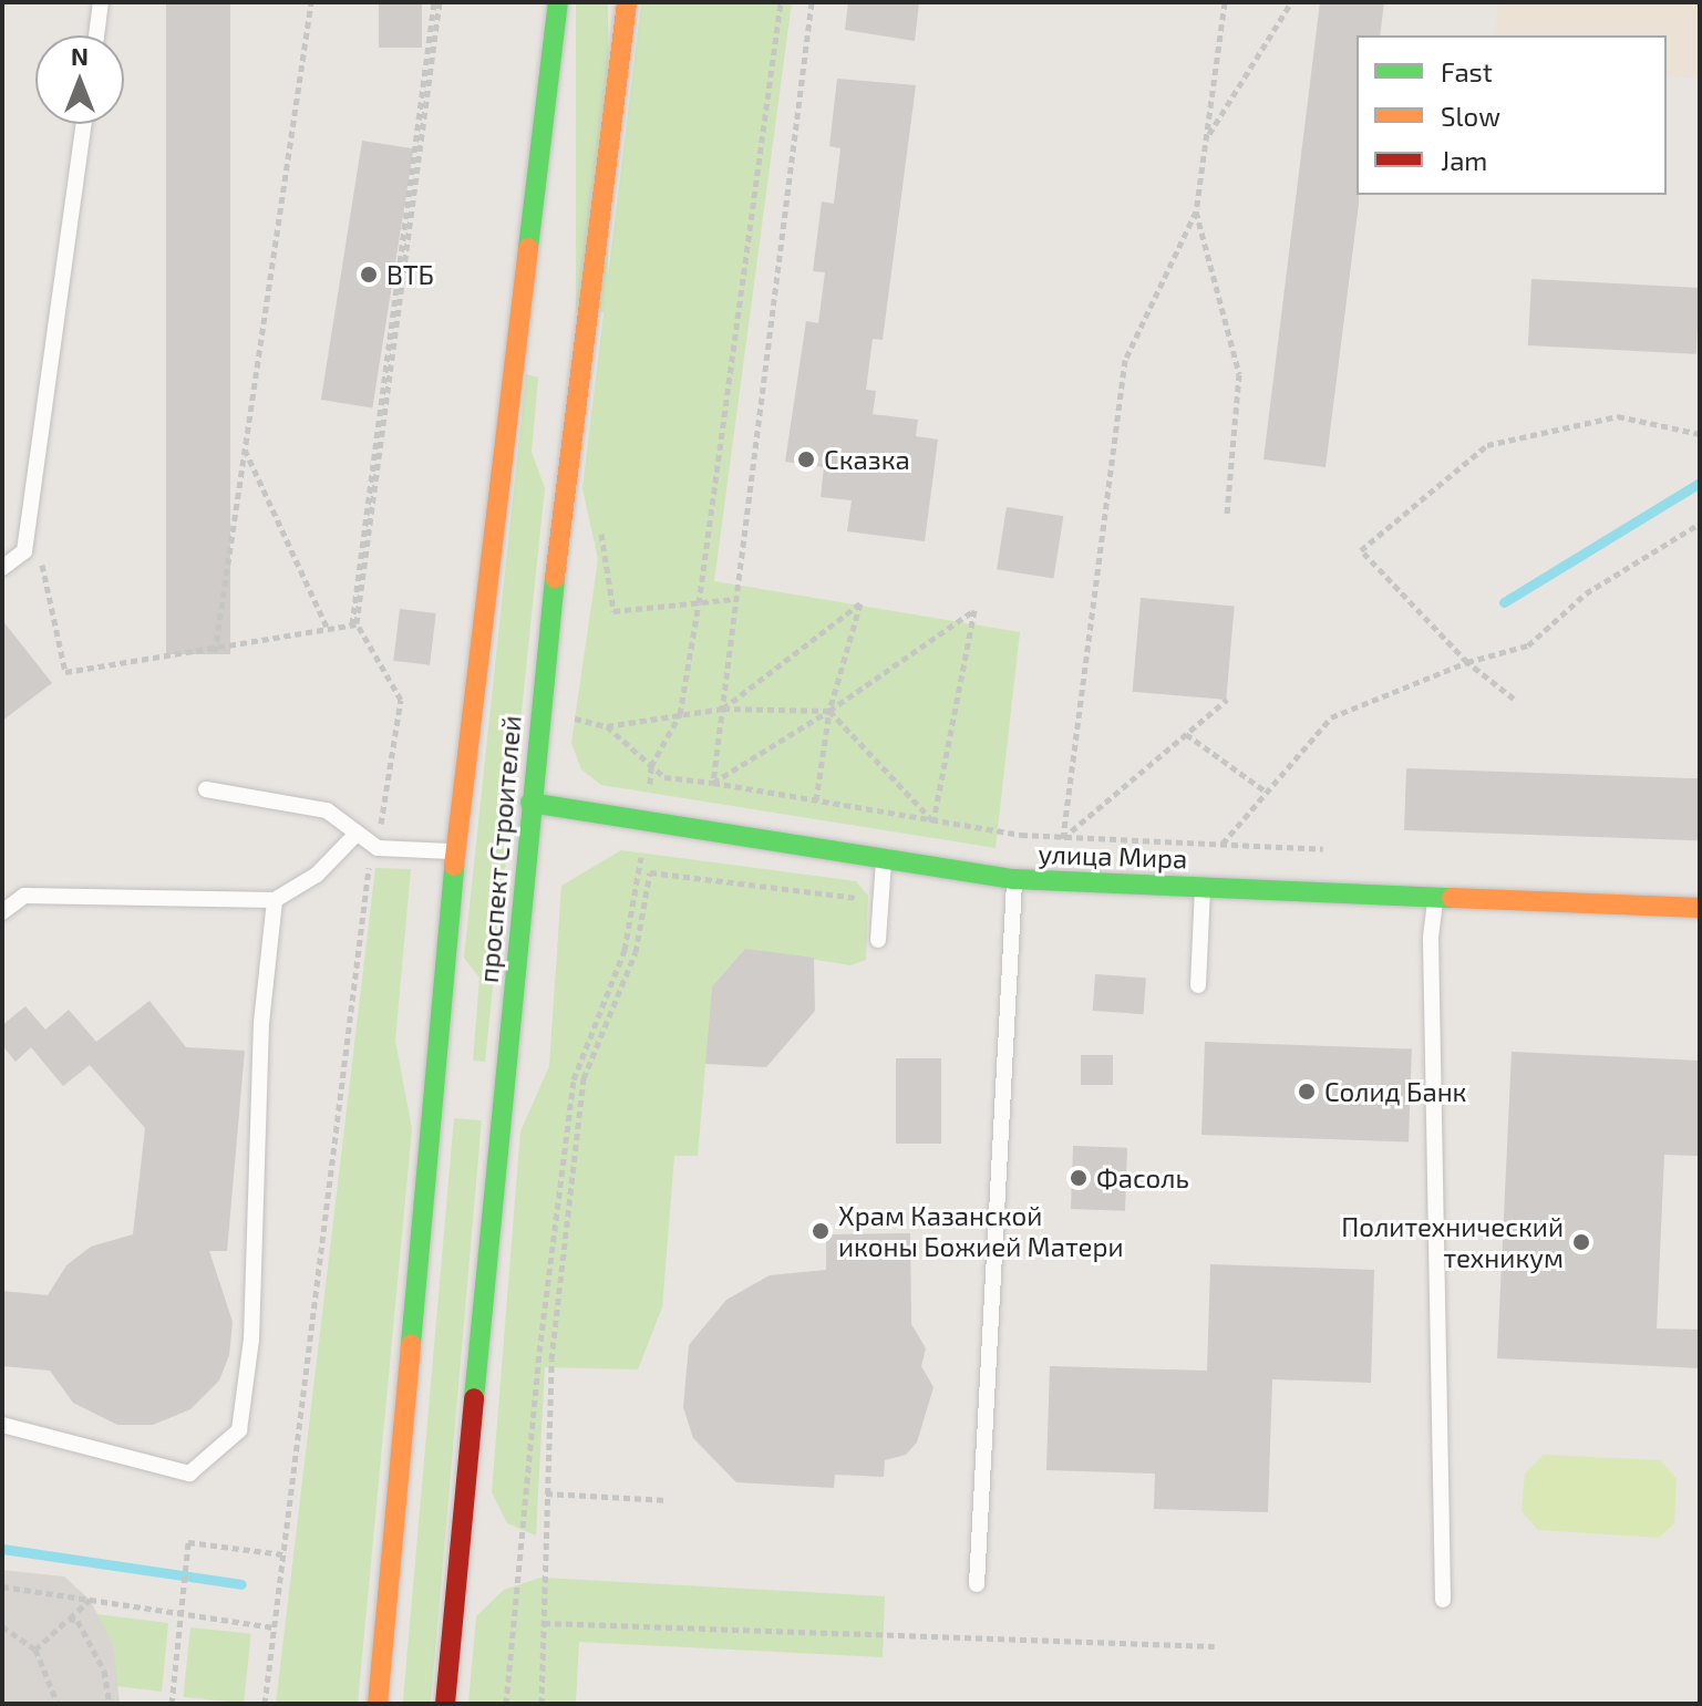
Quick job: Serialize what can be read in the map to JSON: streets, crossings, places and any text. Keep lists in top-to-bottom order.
{
  "streets": {
    "street": ["проспект Строителей", "улица Мира"]
  },
  "crossings": [
    ["проспект Строителей", "улица Мира"]
  ],
  "places": [
    "ВТБ",
    "Сказка",
    "Солид Банк",
    "Фасоль",
    "Храм Казанской иконы Божией Матери",
    "Политехнический техникум"
  ],
  "legend": ["Fast", "Slow", "Jam"],
  "north": "top"
}
